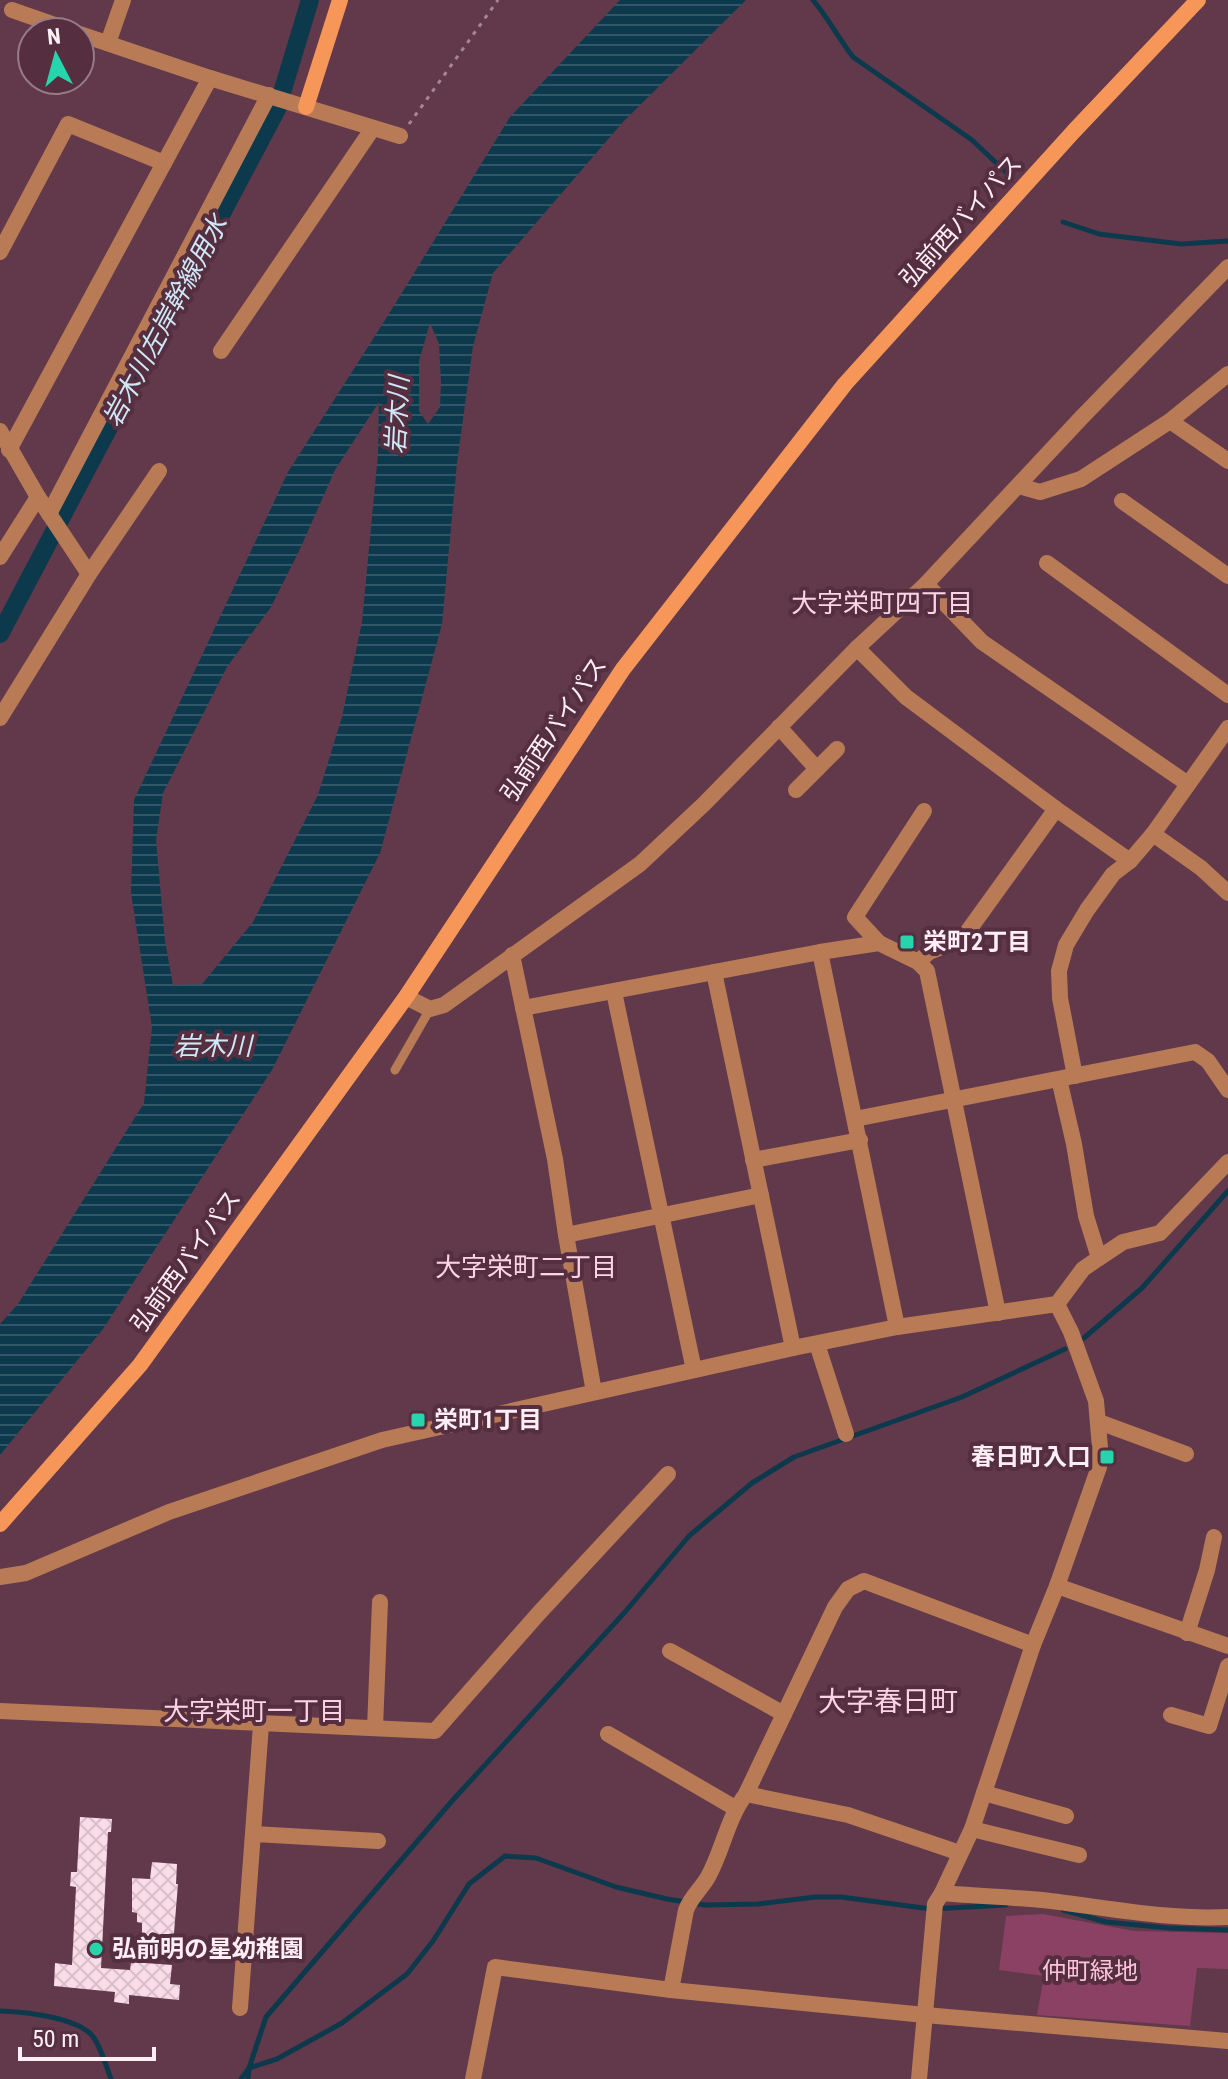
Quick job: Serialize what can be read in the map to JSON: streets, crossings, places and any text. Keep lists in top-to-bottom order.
{
  "streets": {
    "street": ["弘前西バイパス"]
  },
  "districts": [
    "大字栄町四丁目",
    "大字栄町二丁目",
    "大字春日町",
    "大字栄町一丁目"
  ],
  "water": ["岩木川左岸幹線用水", "岩木川"],
  "parks": ["仲町緑地"],
  "places": {
    "transit": ["栄町2丁目", "栄町1丁目", "春日町入口"],
    "other": ["弘前明の星幼稚園"]
  },
  "scale_bar": "50 m",
  "north": "top"
}
